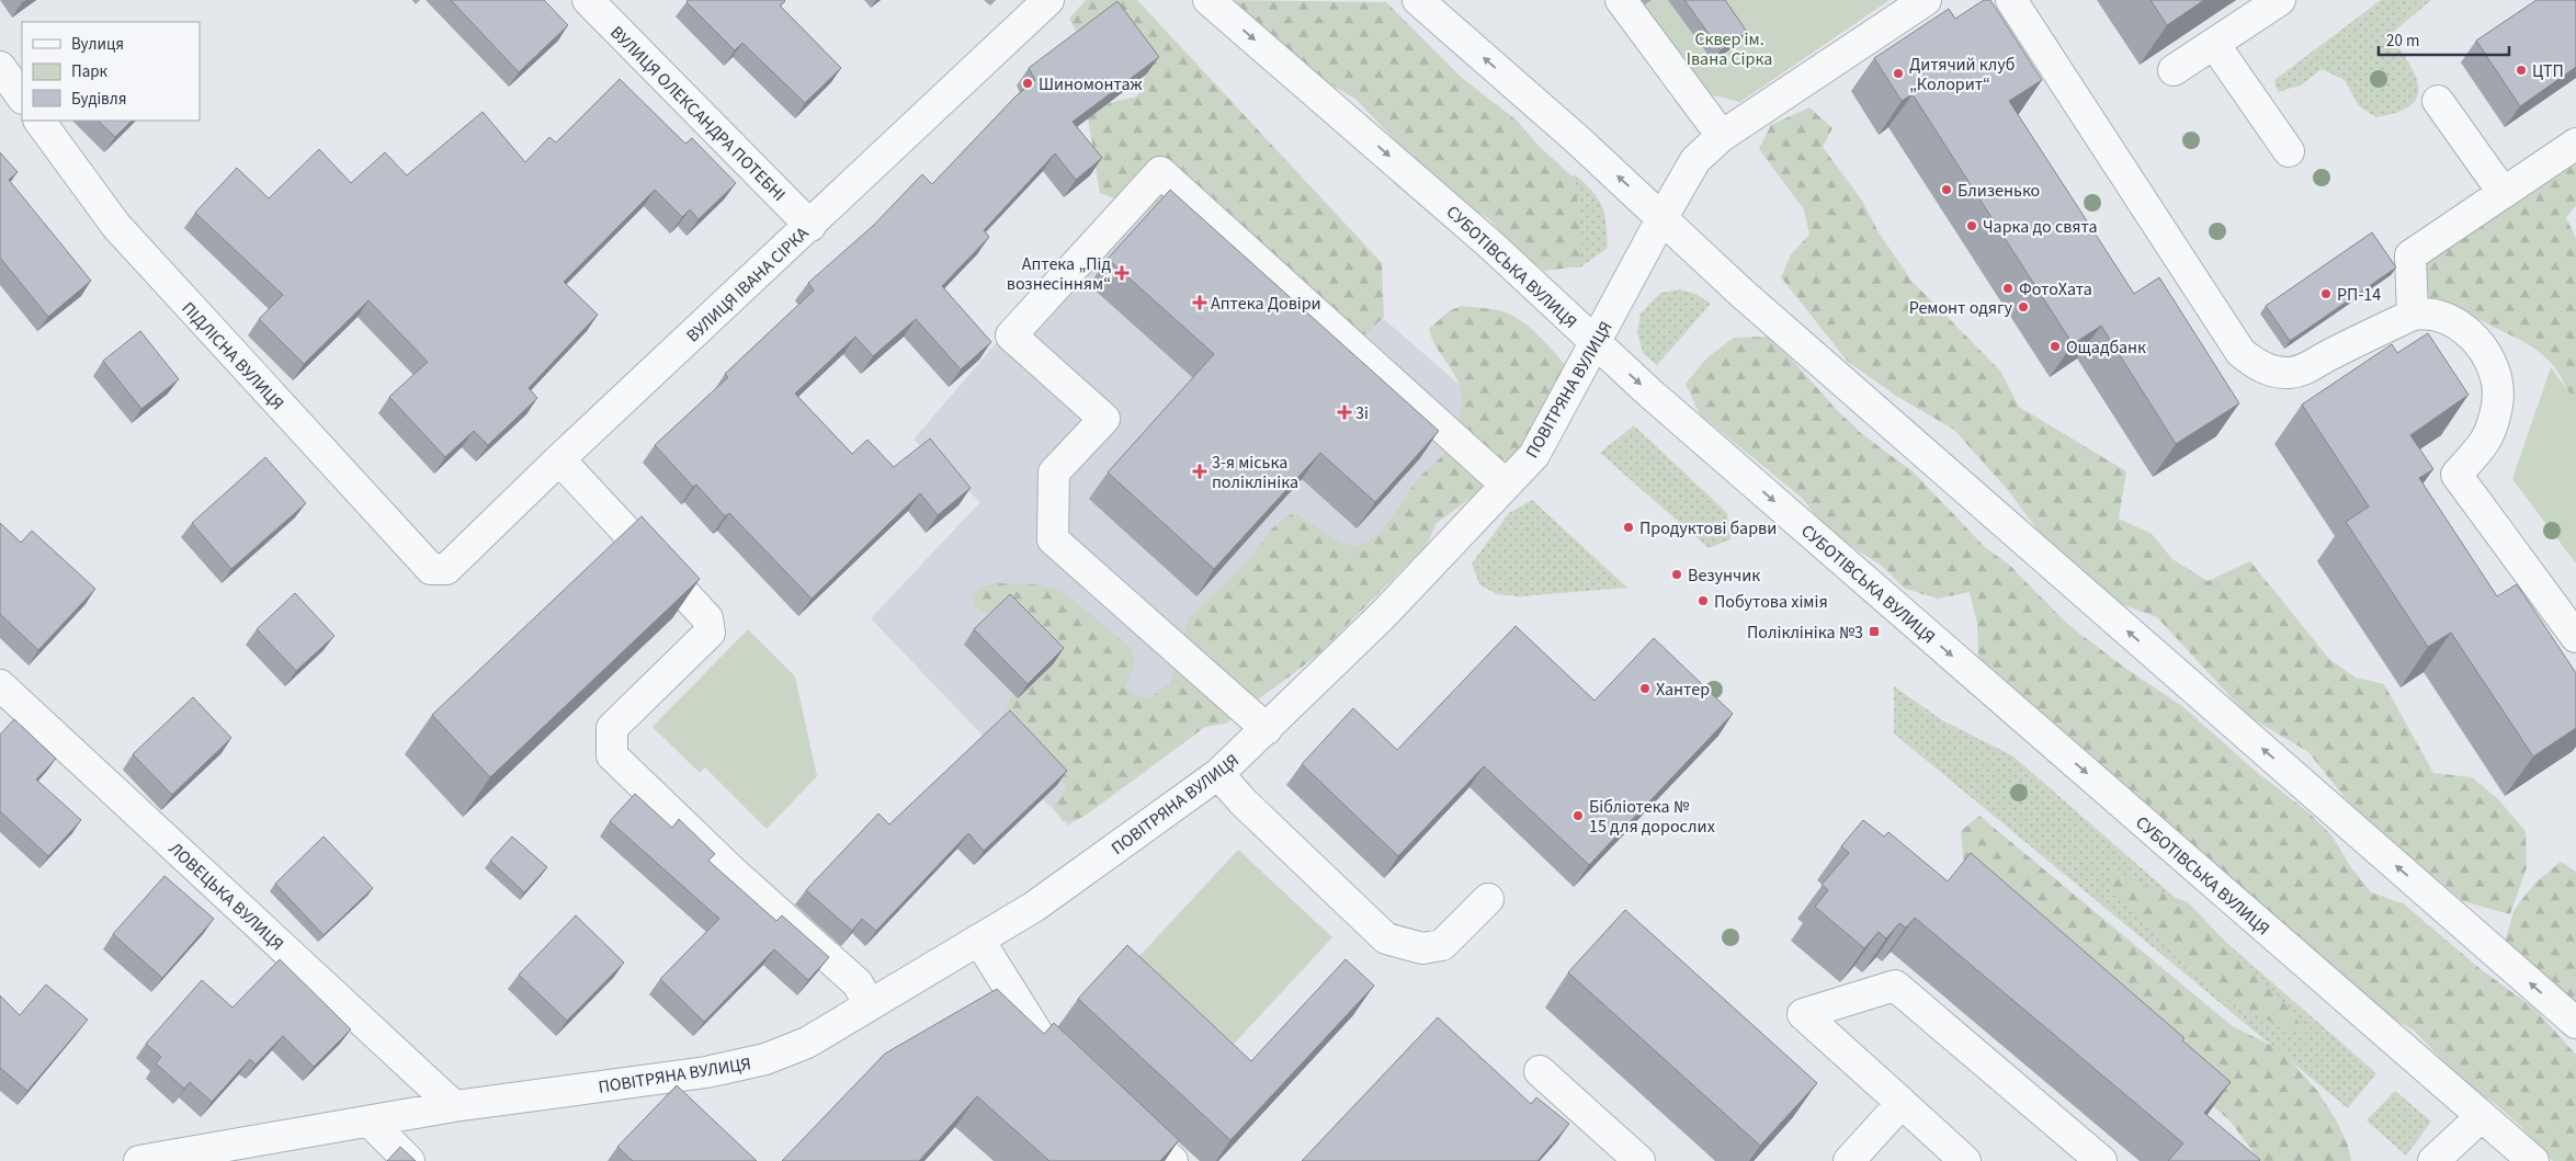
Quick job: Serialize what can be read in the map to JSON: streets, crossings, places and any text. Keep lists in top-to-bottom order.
{
  "streets": {
    "street": [
      "ВУЛИЦЯ ОЛЕКСАНДРА ПОТЕБНІ",
      "СУБОТІВСЬКА ВУЛИЦЯ",
      "ВУЛИЦЯ ІВАНА СІРКА",
      "ПІДЛІСНА ВУЛИЦЯ",
      "ПОВІТРЯНА ВУЛИЦЯ",
      "ЛОВЕЦЬКА ВУЛИЦЯ"
    ]
  },
  "crossings": [
    ["ВУЛИЦЯ ОЛЕКСАНДРА ПОТЕБНІ", "ВУЛИЦЯ ІВАНА СІРКА"],
    ["СУБОТІВСЬКА ВУЛИЦЯ", "ПОВІТРЯНА ВУЛИЦЯ"],
    ["ВУЛИЦЯ ІВАНА СІРКА", "ПІДЛІСНА ВУЛИЦЯ"],
    ["ПОВІТРЯНА ВУЛИЦЯ", "ЛОВЕЦЬКА ВУЛИЦЯ"]
  ],
  "parks": ["Сквер ім. Івана Сірка"],
  "places": {
    "other": [
      "ЦТП",
      "Дитячий клуб „Колорит“",
      "Шиномонтаж",
      "Близенько",
      "Чарка до свята",
      "ФотоХата",
      "РП-14",
      "Ремонт одягу",
      "Ощадбанк",
      "Продуктові барви",
      "Везунчик",
      "Побутова хімія",
      "Хантер",
      "Бібліотека № 15 для дорослих"
    ],
    "health": [
      "Аптека „Під вознесінням“",
      "Аптека Довіри",
      "3і",
      "3-я міська поліклініка"
    ],
    "transit": ["Поліклініка №3"]
  },
  "legend": ["Вулиця", "Парк", "Будівля"],
  "scale_bar": "20 m"
}
